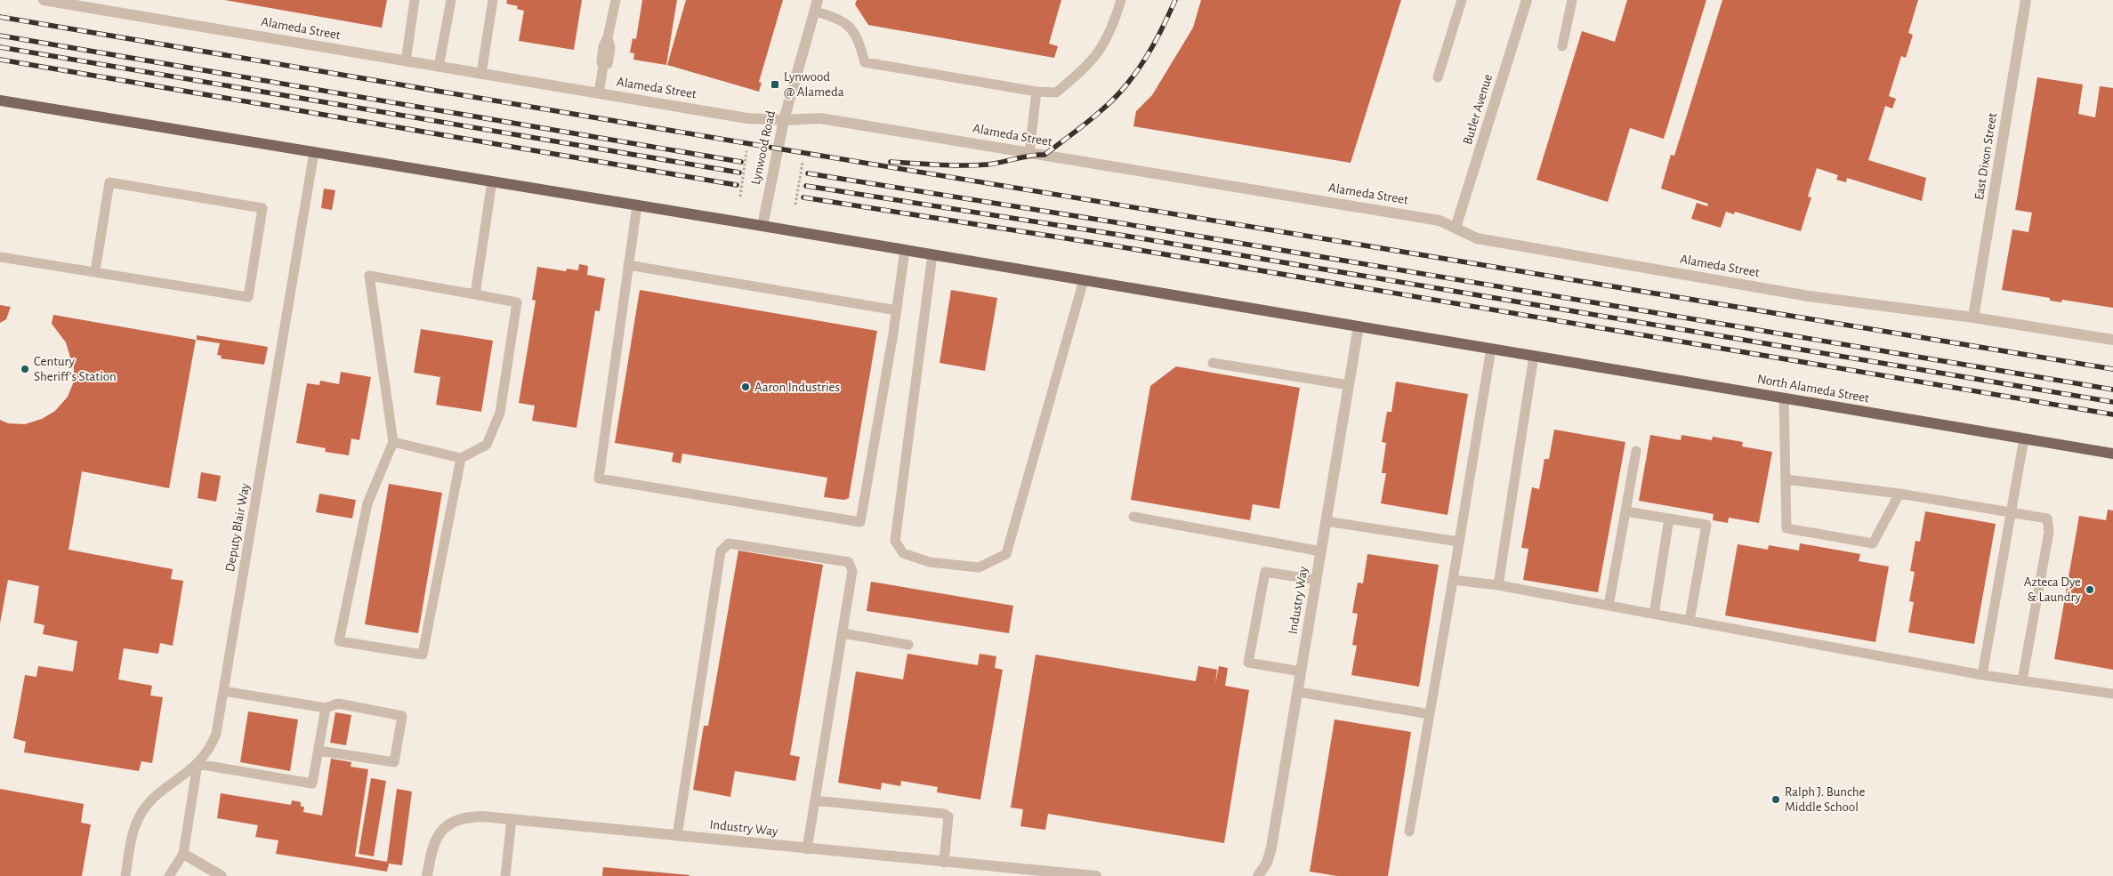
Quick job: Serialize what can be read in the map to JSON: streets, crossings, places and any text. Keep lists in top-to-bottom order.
{
  "streets": {
    "main road": ["North Alameda Street"],
    "street": [
      "Alameda Street",
      "Butler Avenue",
      "Lynwood Road",
      "East Dixon Street",
      "Industry Way"
    ],
    "lane": ["Deputy Blair Way"]
  },
  "crossings": [
    ["Alameda Street", "Butler Avenue"],
    ["Alameda Street", "Lynwood Road"],
    ["Alameda Street", "East Dixon Street"]
  ],
  "places": {
    "transit": ["Lynwood @ Alameda"],
    "other": [
      "Century Sheriff's Station",
      "Aaron Industries",
      "Azteca Dye & Laundry",
      "Ralph J. Bunche Middle School"
    ]
  }
}
